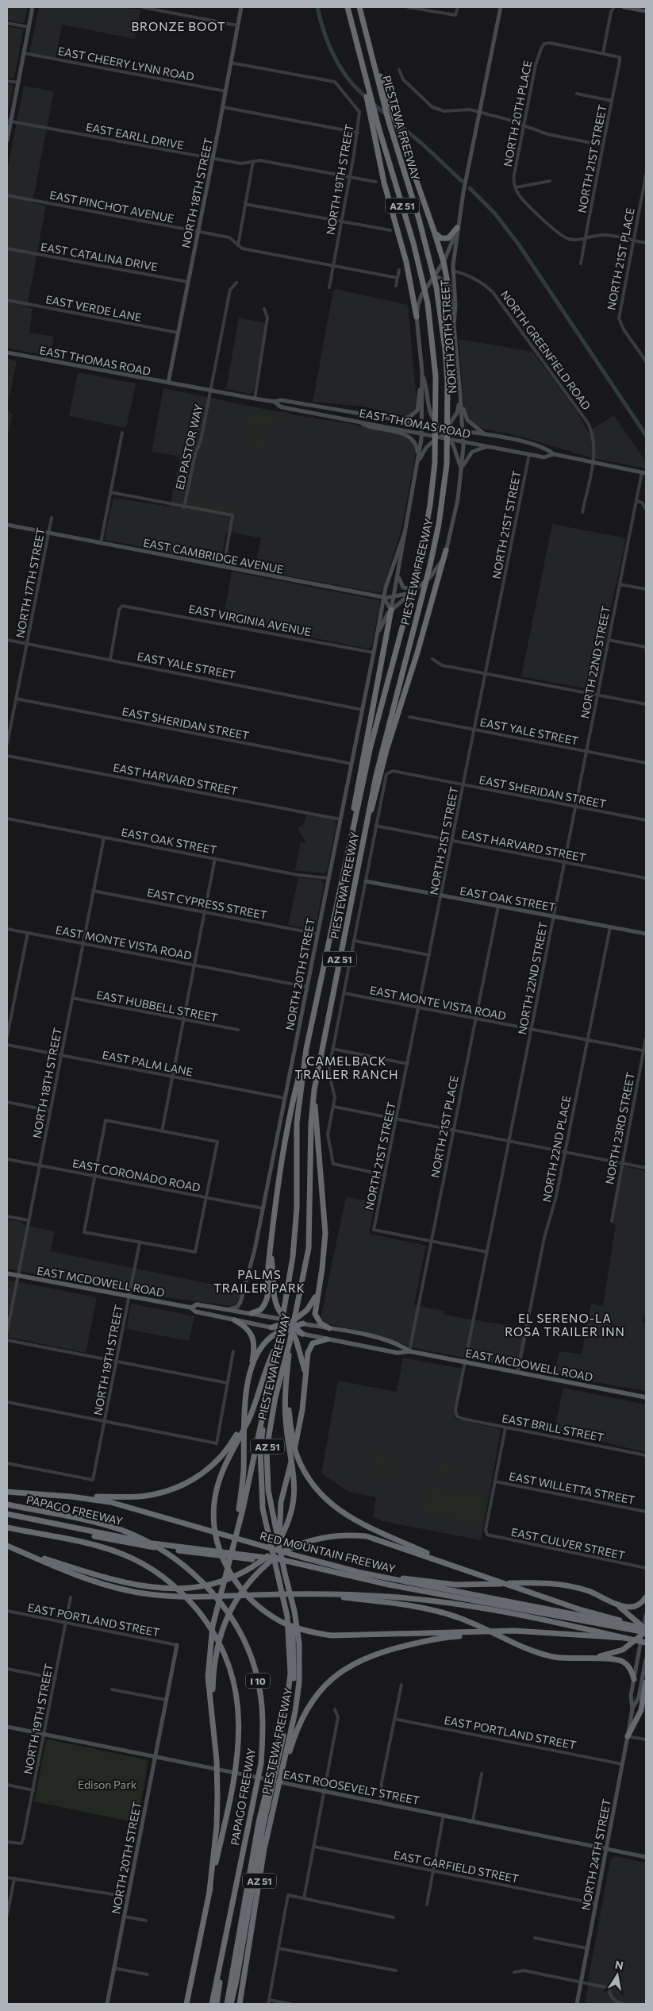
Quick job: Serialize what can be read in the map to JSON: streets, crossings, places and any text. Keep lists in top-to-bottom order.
{
  "streets": {
    "highway": [
      "PIESTEWA FREEWAY",
      "AZ 51",
      "PAPAGO FREEWAY",
      "RED MOUNTAIN FREEWAY",
      "I 10"
    ],
    "main road": ["EAST MCDOWELL ROAD"],
    "street": [
      "EAST CHEERY LYNN ROAD",
      "NORTH 20TH PLACE",
      "EAST EARLL DRIVE",
      "NORTH 21ST STREET",
      "NORTH 19TH STREET",
      "NORTH 18TH STREET",
      "EAST PINCHOT AVENUE",
      "EAST CATALINA DRIVE",
      "NORTH 21ST PLACE",
      "EAST VERDE LANE",
      "NORTH 20TH STREET",
      "NORTH GREENFIELD ROAD",
      "EAST THOMAS ROAD",
      "ED PASTOR WAY",
      "EAST CAMBRIDGE AVENUE",
      "NORTH 17TH STREET",
      "EAST VIRGINIA AVENUE",
      "NORTH 22ND STREET",
      "EAST YALE STREET",
      "EAST SHERIDAN STREET",
      "EAST HARVARD STREET",
      "EAST OAK STREET",
      "EAST CYPRESS STREET",
      "EAST MONTE VISTA ROAD",
      "EAST HUBBELL STREET",
      "EAST PALM LANE",
      "NORTH 23RD STREET",
      "NORTH 22ND PLACE",
      "EAST CORONADO ROAD",
      "EAST BRILL STREET",
      "EAST WILLETTA STREET",
      "EAST CULVER STREET",
      "EAST PORTLAND STREET",
      "EAST ROOSEVELT STREET",
      "NORTH 24TH STREET",
      "EAST GARFIELD STREET"
    ]
  },
  "crossings": [
    ["EAST CHEERY LYNN ROAD", "NORTH 18TH STREET"],
    ["NORTH 20TH PLACE", "NORTH 21ST STREET"],
    ["EAST EARLL DRIVE", "NORTH 19TH STREET"],
    ["EAST EARLL DRIVE", "NORTH 18TH STREET"],
    ["NORTH 21ST STREET", "NORTH 21ST PLACE"],
    ["NORTH 21ST STREET", "EAST THOMAS ROAD"],
    ["NORTH 21ST STREET", "EAST YALE STREET"],
    ["NORTH 21ST STREET", "EAST SHERIDAN STREET"],
    ["NORTH 21ST STREET", "EAST HARVARD STREET"],
    ["NORTH 21ST STREET", "EAST OAK STREET"],
    ["NORTH 21ST STREET", "EAST MONTE VISTA ROAD"],
    ["NORTH 19TH STREET", "NORTH 18TH STREET"],
    ["NORTH 19TH STREET", "EAST PINCHOT AVENUE"],
    ["NORTH 19TH STREET", "EAST MCDOWELL ROAD"],
    ["NORTH 19TH STREET", "EAST PORTLAND STREET"],
    ["NORTH 19TH STREET", "EAST ROOSEVELT STREET"],
    ["NORTH 18TH STREET", "EAST PINCHOT AVENUE"],
    ["NORTH 18TH STREET", "EAST CATALINA DRIVE"],
    ["NORTH 18TH STREET", "EAST VERDE LANE"],
    ["NORTH 18TH STREET", "EAST THOMAS ROAD"],
    ["NORTH 18TH STREET", "EAST OAK STREET"],
    ["NORTH 18TH STREET", "EAST CYPRESS STREET"],
    ["NORTH 18TH STREET", "EAST MONTE VISTA ROAD"],
    ["NORTH 18TH STREET", "EAST HUBBELL STREET"],
    ["NORTH 18TH STREET", "EAST PALM LANE"],
    ["NORTH 18TH STREET", "EAST CORONADO ROAD"],
    ["NORTH 18TH STREET", "EAST MCDOWELL ROAD"],
    ["NORTH 21ST PLACE", "EAST OAK STREET"],
    ["NORTH 21ST PLACE", "EAST MONTE VISTA ROAD"],
    ["NORTH 21ST PLACE", "EAST MCDOWELL ROAD"],
    ["NORTH 20TH STREET", "NORTH GREENFIELD ROAD"],
    ["NORTH 20TH STREET", "EAST THOMAS ROAD"],
    ["NORTH 20TH STREET", "EAST CAMBRIDGE AVENUE"],
    ["NORTH 20TH STREET", "EAST VIRGINIA AVENUE"],
    ["NORTH 20TH STREET", "EAST YALE STREET"],
    ["NORTH 20TH STREET", "EAST SHERIDAN STREET"],
    ["NORTH 20TH STREET", "EAST HARVARD STREET"],
    ["NORTH 20TH STREET", "EAST OAK STREET"],
    ["NORTH 20TH STREET", "EAST CYPRESS STREET"],
    ["NORTH 20TH STREET", "EAST MONTE VISTA ROAD"],
    ["NORTH 20TH STREET", "EAST PALM LANE"],
    ["NORTH 20TH STREET", "EAST CORONADO ROAD"],
    ["NORTH 20TH STREET", "EAST MCDOWELL ROAD"],
    ["NORTH 20TH STREET", "EAST PORTLAND STREET"],
    ["NORTH 20TH STREET", "EAST ROOSEVELT STREET"],
    ["NORTH GREENFIELD ROAD", "EAST THOMAS ROAD"],
    ["EAST THOMAS ROAD", "ED PASTOR WAY"],
    ["EAST THOMAS ROAD", "NORTH 22ND STREET"],
    ["EAST CAMBRIDGE AVENUE", "NORTH 17TH STREET"],
    ["NORTH 17TH STREET", "EAST YALE STREET"],
    ["NORTH 17TH STREET", "EAST SHERIDAN STREET"],
    ["EAST VIRGINIA AVENUE", "EAST YALE STREET"],
    ["NORTH 22ND STREET", "EAST YALE STREET"],
    ["NORTH 22ND STREET", "EAST SHERIDAN STREET"],
    ["NORTH 22ND STREET", "EAST HARVARD STREET"],
    ["NORTH 22ND STREET", "EAST OAK STREET"],
    ["NORTH 22ND STREET", "EAST MONTE VISTA ROAD"],
    ["NORTH 22ND STREET", "EAST MCDOWELL ROAD"],
    ["NORTH 22ND STREET", "EAST BRILL STREET"],
    ["EAST SHERIDAN STREET", "EAST HARVARD STREET"],
    ["EAST OAK STREET", "NORTH 22ND PLACE"],
    ["EAST MONTE VISTA ROAD", "NORTH 23RD STREET"],
    ["EAST MONTE VISTA ROAD", "NORTH 22ND PLACE"],
    ["NORTH 22ND PLACE", "EAST MCDOWELL ROAD"],
    ["EAST WILLETTA STREET", "EAST CULVER STREET"],
    ["EAST PORTLAND STREET", "NORTH 24TH STREET"],
    ["EAST ROOSEVELT STREET", "NORTH 24TH STREET"],
    ["NORTH 24TH STREET", "EAST GARFIELD STREET"]
  ],
  "districts": [
    "BRONZE BOOT",
    "CAMELBACK TRAILER RANCH",
    "PALMS TRAILER PARK",
    "EL SERENO-LA ROSA TRAILER INN"
  ],
  "parks": ["Edison Park"],
  "north": "top"
}
